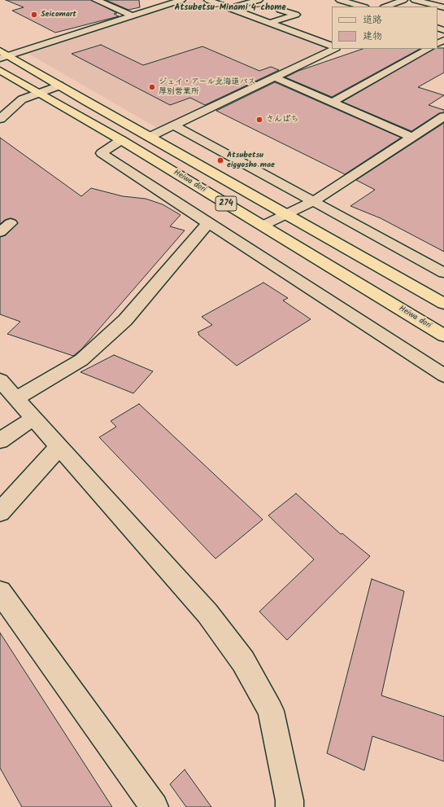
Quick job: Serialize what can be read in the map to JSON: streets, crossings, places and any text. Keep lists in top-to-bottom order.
{
  "streets": {
    "highway": ["Heiwa dori", "274"]
  },
  "districts": ["Atsubetsu-Minami 4-chome"],
  "places": [
    "Seicomart",
    "ジェイ・アール北海道バス 厚別営業所",
    "さんぱち",
    "Atsubetsu eigyosho mae"
  ],
  "legend": ["道路", "建物"]
}
